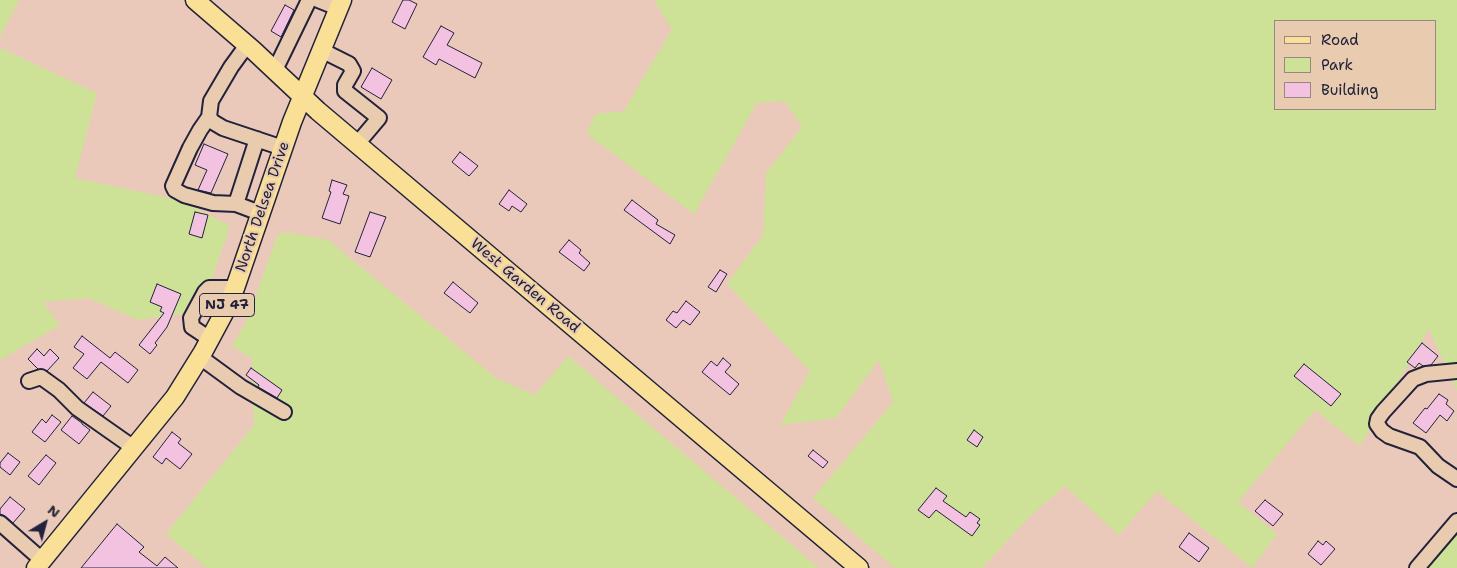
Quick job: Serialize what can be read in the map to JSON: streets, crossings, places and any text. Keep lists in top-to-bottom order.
{
  "streets": {
    "main road": ["North Delsea Drive", "West Garden Road", "NJ 47"]
  },
  "crossings": [
    ["North Delsea Drive", "West Garden Road"]
  ],
  "legend": ["Road", "Park", "Building"],
  "north": "top right"
}
